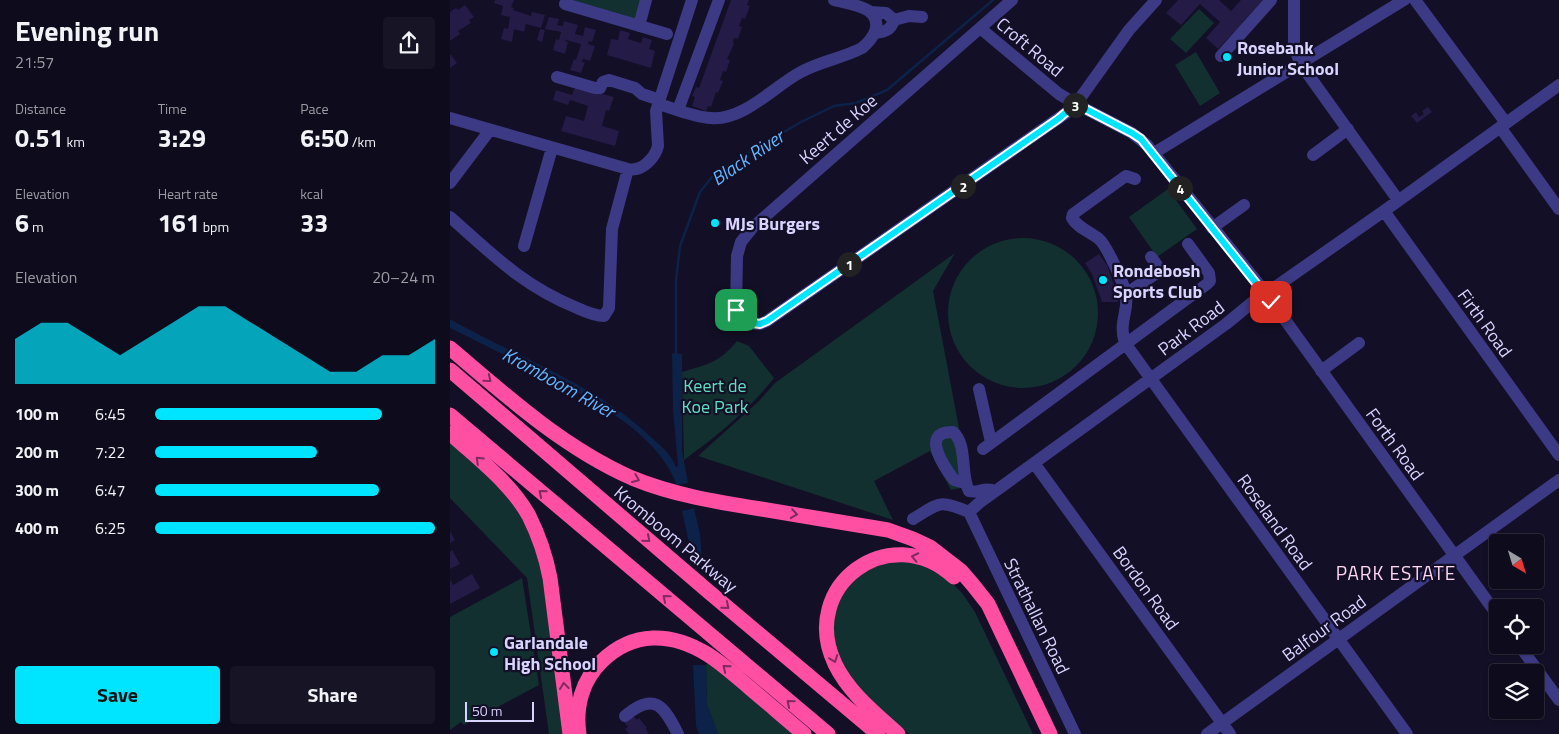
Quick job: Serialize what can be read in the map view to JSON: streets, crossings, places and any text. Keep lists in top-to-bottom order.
{
  "streets": {
    "highway": ["Kromboom Parkway"],
    "street": [
      "Croft Road",
      "Keert de Koe",
      "Firth Road",
      "Park Road",
      "Forth Road",
      "Roseland Road",
      "Bordon Road",
      "Strathallan Road",
      "Balfour Road"
    ]
  },
  "crossings": [
    ["Croft Road", "Keert de Koe"],
    ["Croft Road", "Park Road"],
    ["Croft Road", "Forth Road"],
    ["Firth Road", "Park Road"],
    ["Park Road", "Forth Road"],
    ["Park Road", "Roseland Road"],
    ["Park Road", "Bordon Road"],
    ["Park Road", "Strathallan Road"],
    ["Forth Road", "Balfour Road"],
    ["Roseland Road", "Balfour Road"],
    ["Bordon Road", "Balfour Road"]
  ],
  "districts": ["PARK ESTATE"],
  "water": ["Black River", "Kromboom River"],
  "parks": ["Keert de Koe Park"],
  "places": [
    "Rosebank Junior School",
    "MJs Burgers",
    "Rondebosh Sports Club",
    "Garlandale High School"
  ],
  "scale_bar": "50 m",
  "north": "bottom right",
  "page": {
    "heading": ["Evening run", "21:57"],
    "stats": [
      ["Distance", "0.51 km"],
      ["Time", "3:29"],
      ["Pace", "6:50 /km"],
      ["Elevation", "6 m"],
      ["Heart rate", "161 bpm"],
      ["kcal", "33"]
    ],
    "pins": [
      "3",
      "2",
      "4",
      "1"
    ],
    "chart": ["Elevation", "20–24 m"],
    "list": [
      {
        "name": "100 m",
        "note": "6:45"
      },
      {
        "name": "200 m",
        "note": "7:22"
      },
      {
        "name": "300 m",
        "note": "6:47"
      },
      {
        "name": "400 m",
        "note": "6:25"
      }
    ],
    "buttons": ["Save", "Share"],
    "scale": "50 m"
  }
}
